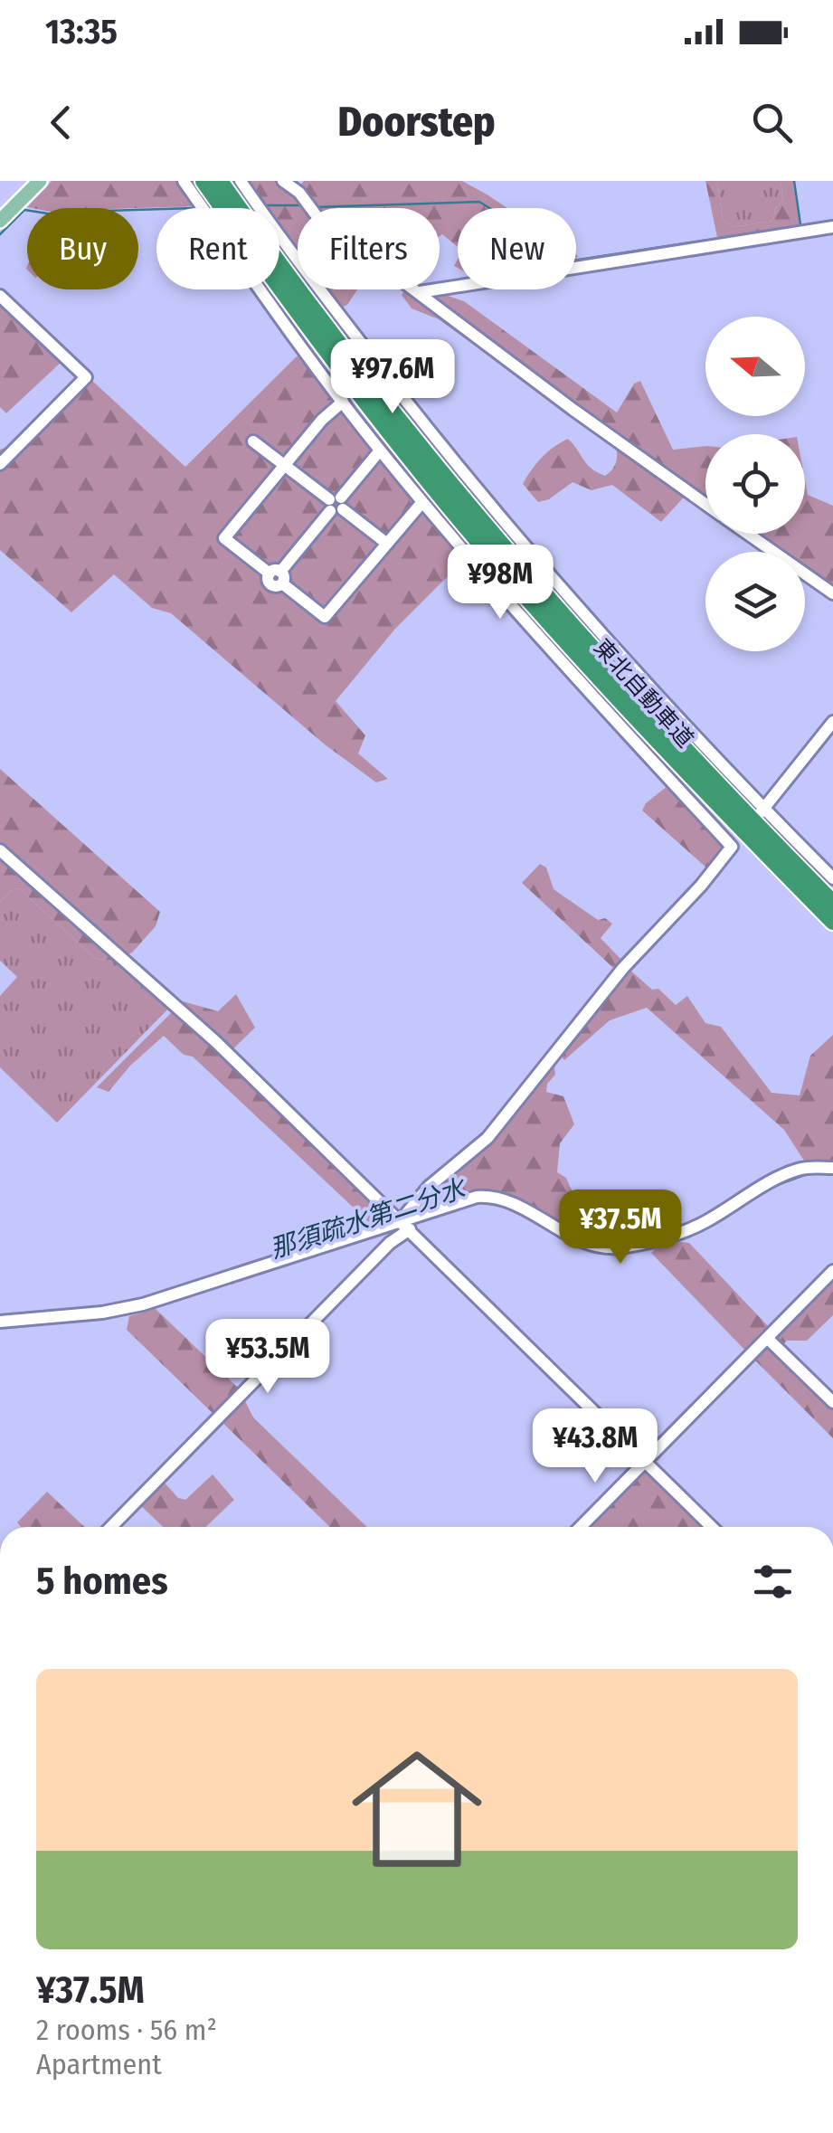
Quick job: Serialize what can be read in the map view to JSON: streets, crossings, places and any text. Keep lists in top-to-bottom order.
{
  "streets": {
    "highway": ["東北自動車道"]
  },
  "water": ["那須疏水第二分水"],
  "north": "left",
  "page": {
    "status": "13:35",
    "header": "Doorstep",
    "chip": [
      "Buy",
      "Rent",
      "Filters",
      "New"
    ],
    "price": [
      "¥97.6M",
      "¥98M",
      "¥37.5M",
      "¥53.5M",
      "¥43.8M"
    ],
    "heading": "5 homes",
    "list": [
      {
        "name": "¥37.5M",
        "note": "2 rooms · 56 m² · Apartment"
      }
    ]
  }
}
